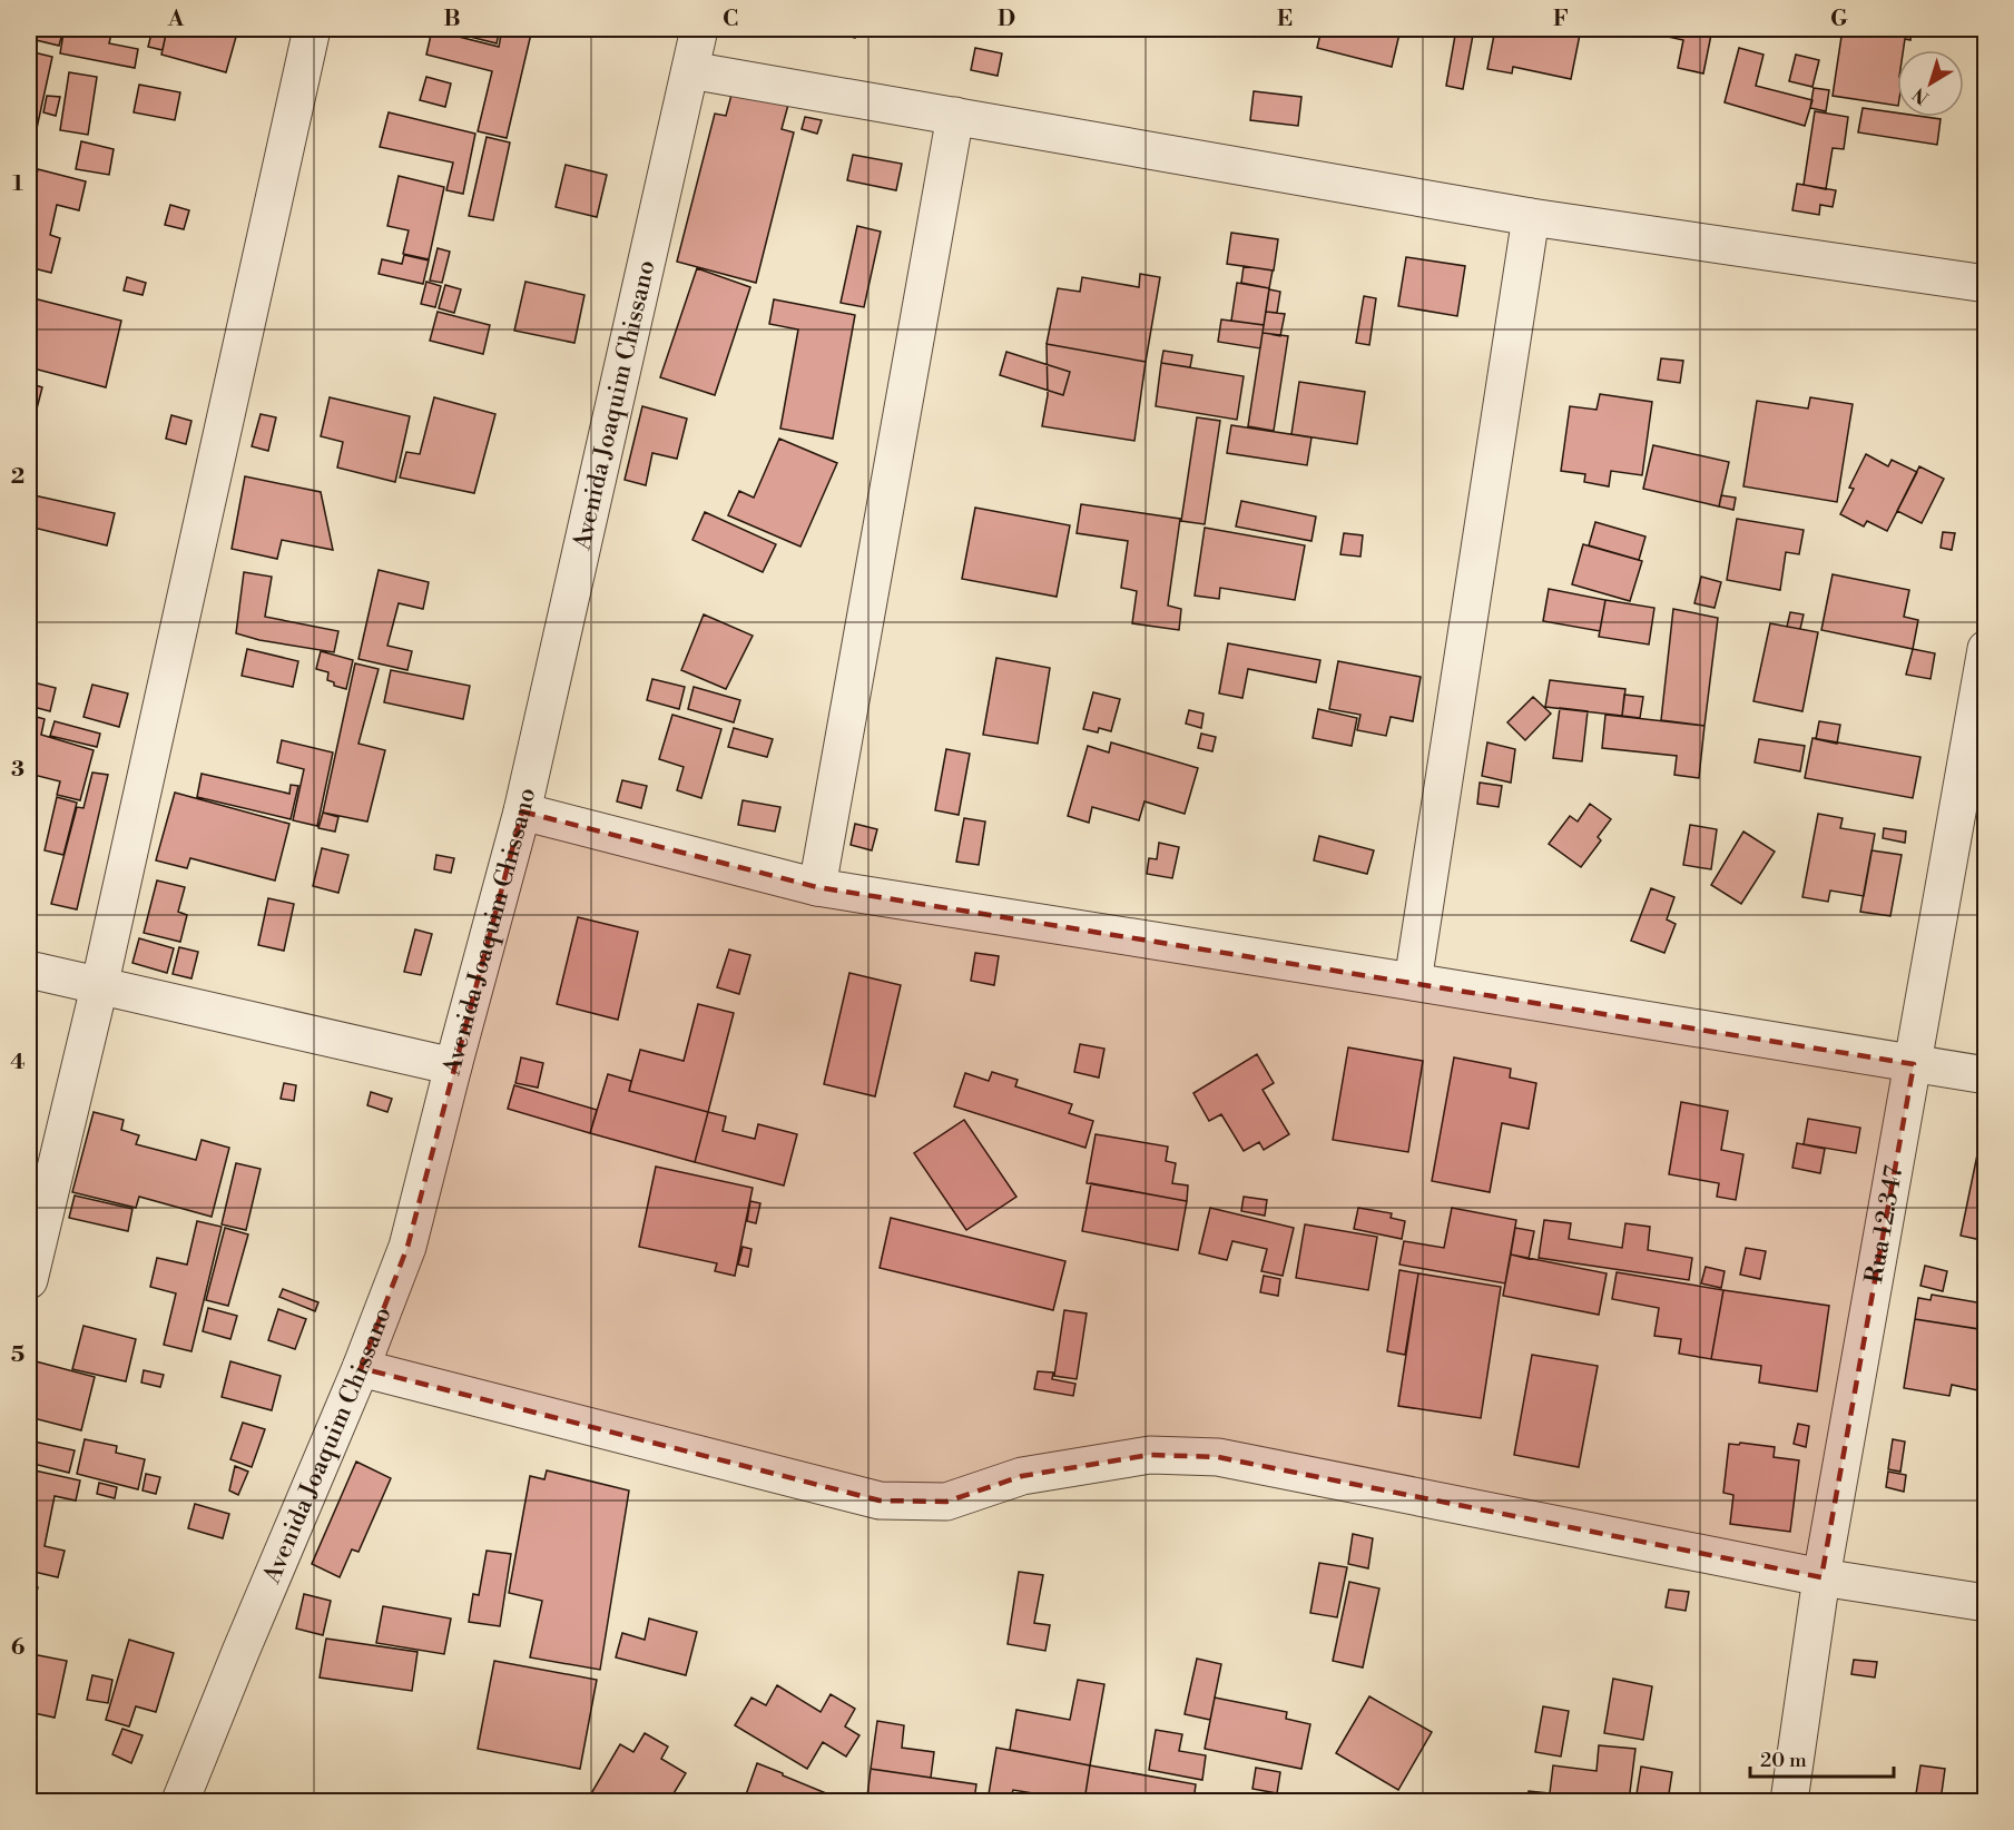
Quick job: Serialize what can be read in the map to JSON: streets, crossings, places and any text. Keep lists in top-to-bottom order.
{
  "streets": {
    "street": ["Avenida Joaquim Chissano", "Rua 12.347"]
  },
  "scale_bar": "20 m",
  "north": "bottom left",
  "grid": {
    "columns": [
      "A",
      "B",
      "C",
      "D",
      "E",
      "F",
      "G"
    ],
    "rows": [
      "1",
      "2",
      "3",
      "4",
      "5",
      "6"
    ]
  }
}
